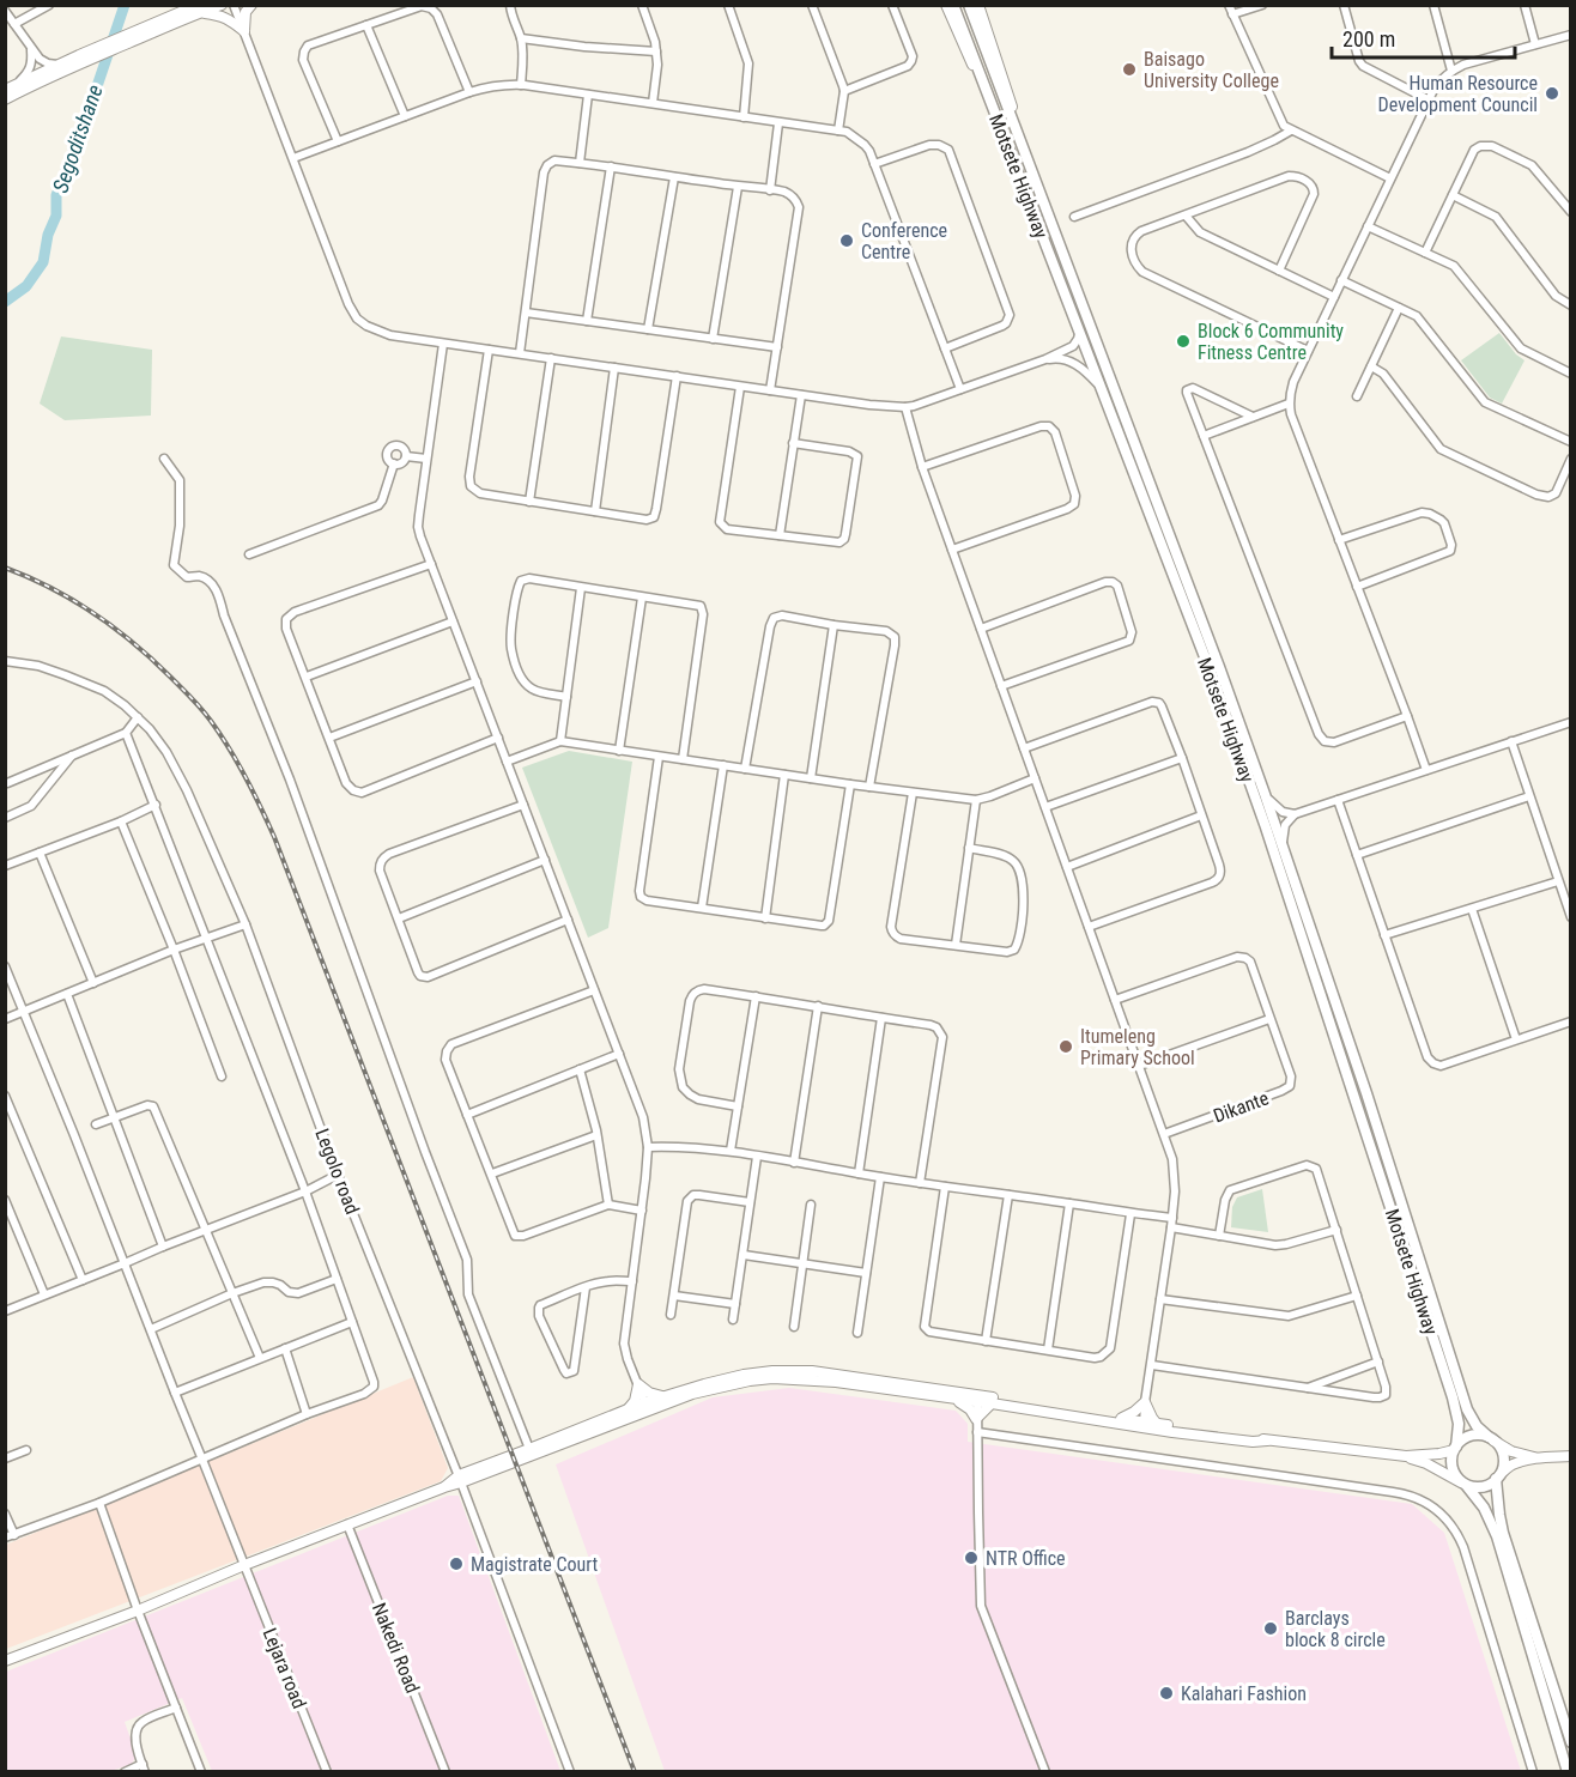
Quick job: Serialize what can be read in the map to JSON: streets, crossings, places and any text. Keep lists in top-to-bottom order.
{
  "streets": {
    "highway": ["Motsete Highway"],
    "street": [
      "Dikante",
      "Legolo road",
      "Nakedi Road",
      "Lejara road"
    ]
  },
  "water": ["Segoditshane"],
  "places": [
    "Baisago University College",
    "Human Resource Development Council",
    "Conference Centre",
    "Block 6 Community Fitness Centre",
    "Itumeleng Primary School",
    "NTR Office",
    "Magistrate Court",
    "Barclays block 8 circle",
    "Kalahari Fashion"
  ],
  "scale_bar": "200 m"
}
